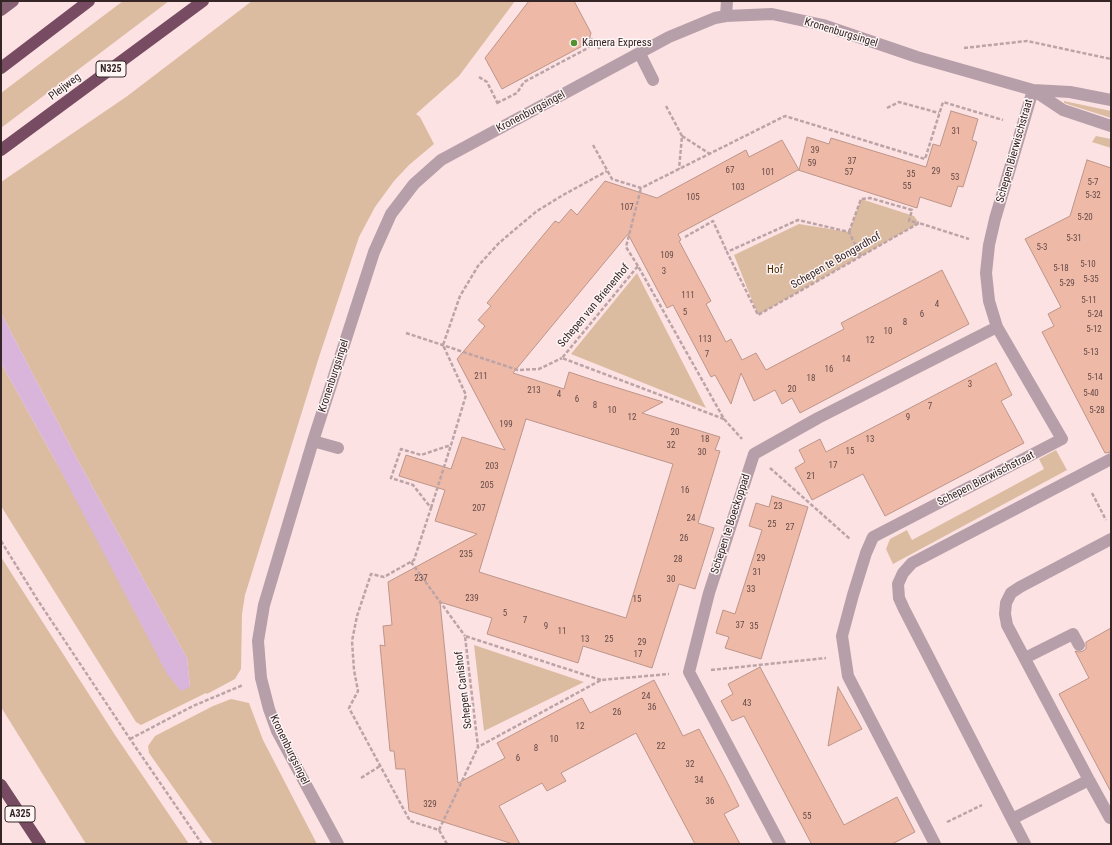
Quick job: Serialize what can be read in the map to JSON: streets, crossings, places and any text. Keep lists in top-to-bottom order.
{
  "streets": {
    "highway": ["N325", "Pleijweg", "A325"],
    "street": ["Kronenburgsingel", "Schepen Bierwischstraat", "Schepen te Boeckoppad"],
    "path": ["Schepen te Bongardhof", "Schepen van Brienenhof", "Schepen Canishof"]
  },
  "crossings": [
    ["Kronenburgsingel", "Schepen Bierwischstraat"],
    ["Schepen Bierwischstraat", "Schepen van Brienenhof"],
    ["Schepen Bierwischstraat", "Schepen Canishof"],
    ["Schepen van Brienenhof", "Schepen te Boeckoppad"],
    ["Schepen te Boeckoppad", "Schepen Canishof"]
  ],
  "parks": ["Hof"],
  "places": ["Kamera Express"],
  "house_numbers": [
    "31",
    "39",
    "37",
    "59",
    "67",
    "29",
    "101",
    "57",
    "35",
    "53",
    "5-7",
    "55",
    "103",
    "5-32",
    "105",
    "107",
    "5-20",
    "5-31",
    "5-3",
    "109",
    "5-10",
    "5-18",
    "3",
    "5-35",
    "5-29",
    "111",
    "5-11",
    "4",
    "5",
    "6",
    "5-24",
    "8",
    "5-12",
    "10",
    "113",
    "12",
    "5-13",
    "7",
    "14",
    "16",
    "211",
    "5-14",
    "18",
    "3",
    "20",
    "213",
    "5-40",
    "4",
    "6",
    "8",
    "7",
    "10",
    "5-28",
    "12",
    "9",
    "199",
    "20",
    "18",
    "13",
    "32",
    "15",
    "30",
    "17",
    "203",
    "21",
    "205",
    "16",
    "23",
    "207",
    "24",
    "25",
    "27",
    "26",
    "235",
    "29",
    "28",
    "31",
    "237",
    "30",
    "33",
    "239",
    "15",
    "5",
    "7",
    "37",
    "9",
    "35",
    "11",
    "13",
    "25",
    "29",
    "17",
    "24",
    "43",
    "36",
    "26",
    "12",
    "10",
    "22",
    "8",
    "6",
    "32",
    "34",
    "36",
    "329",
    "55"
  ]
}
